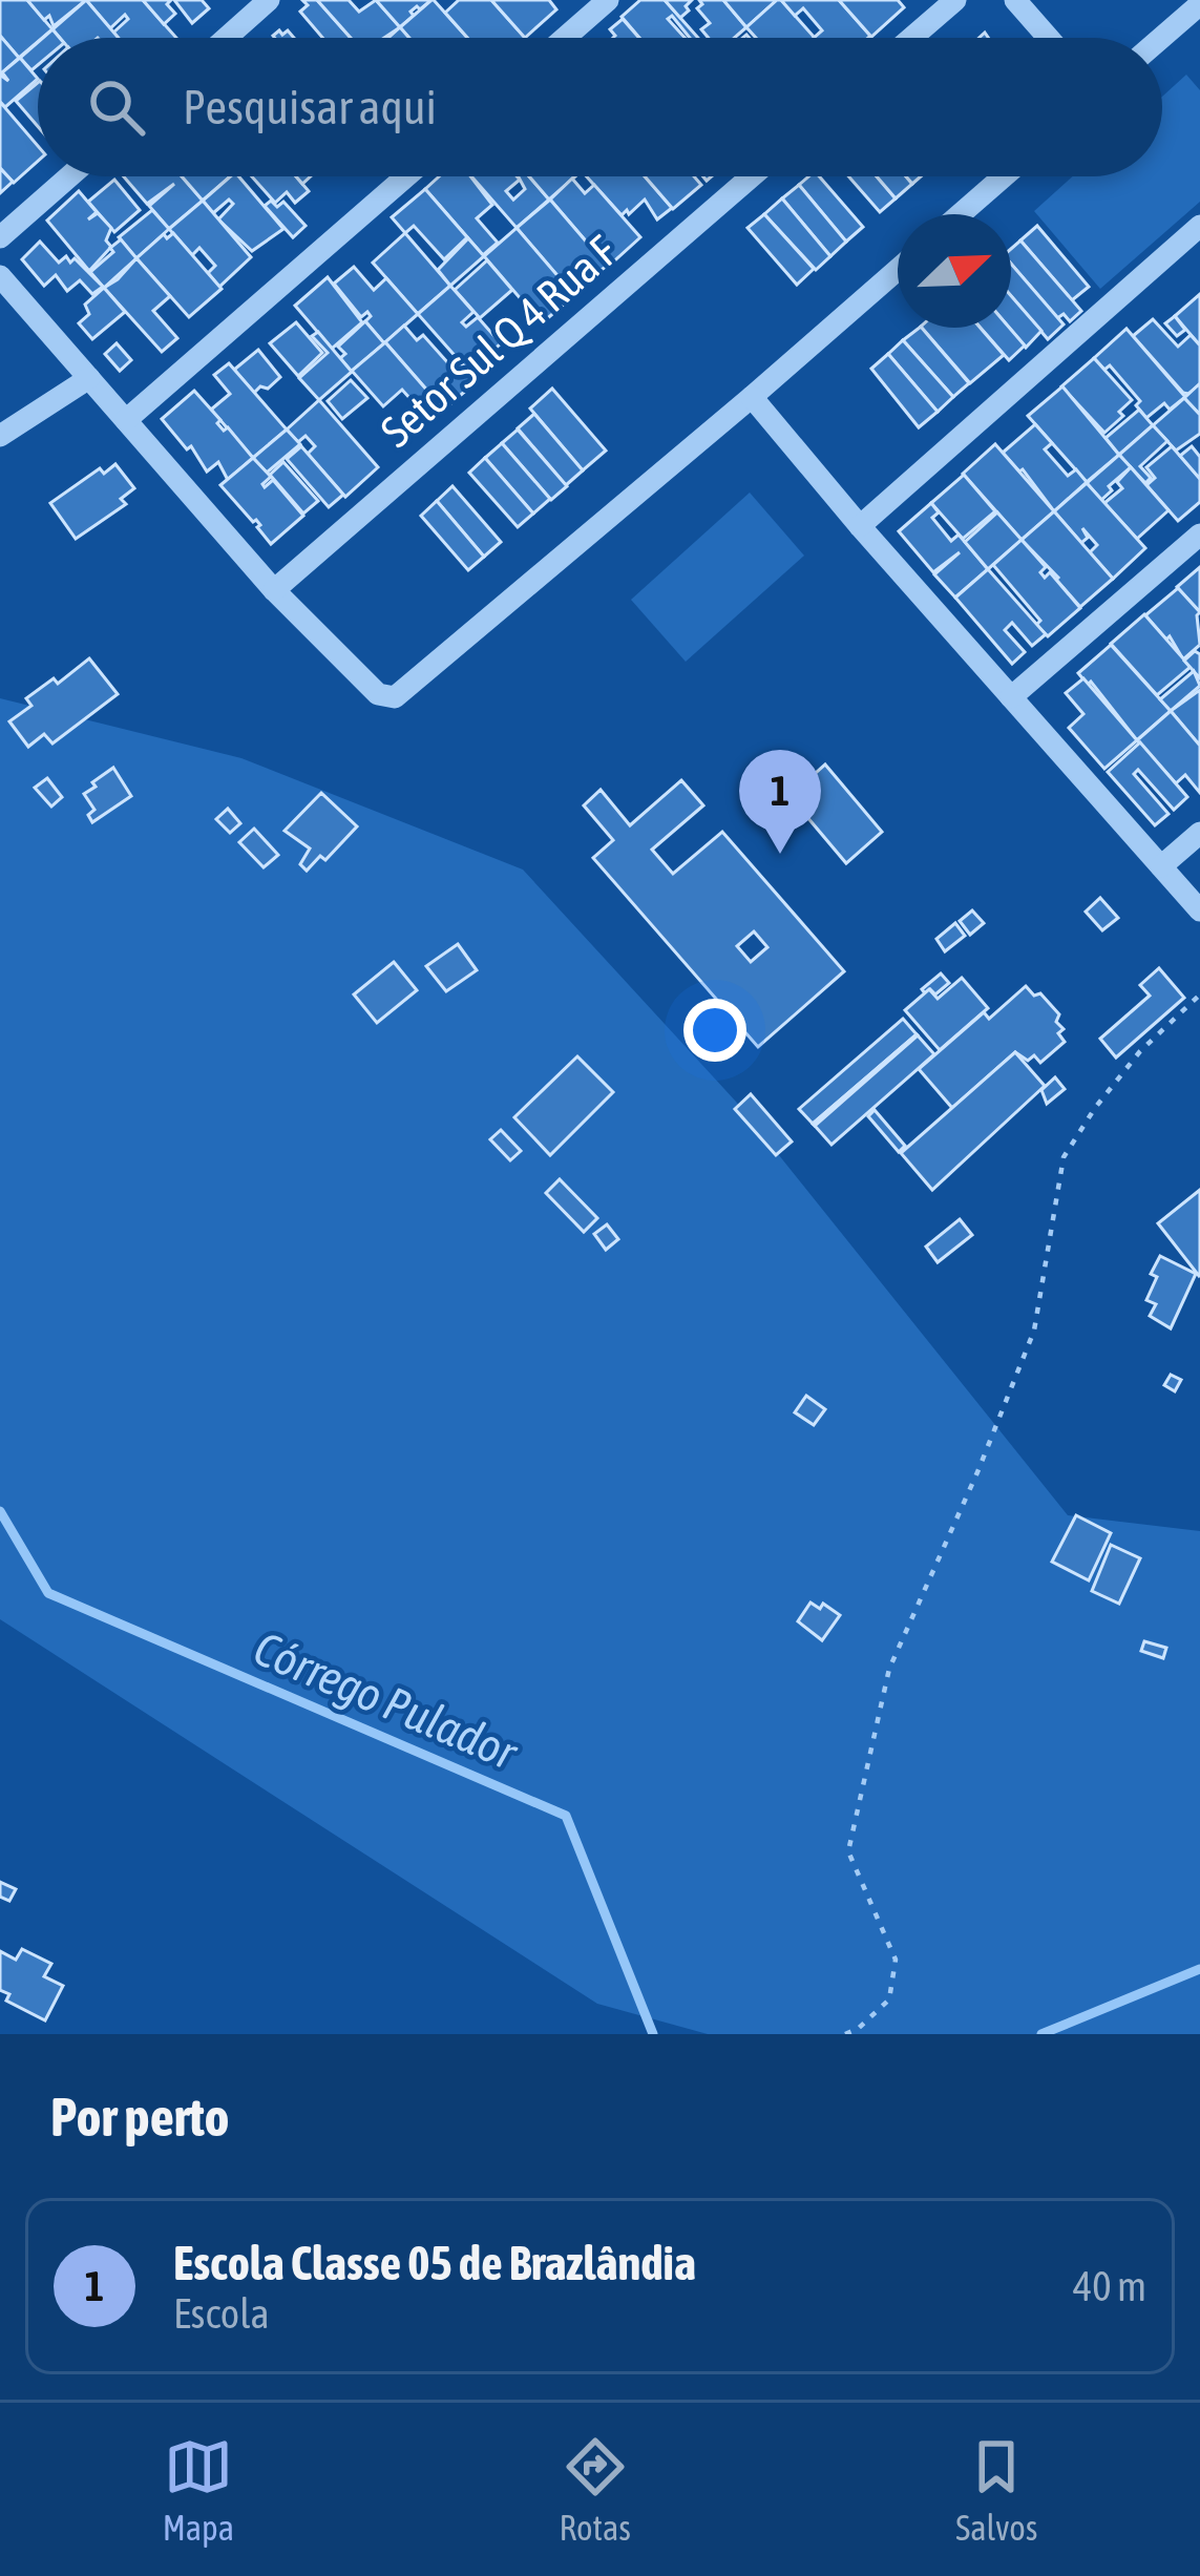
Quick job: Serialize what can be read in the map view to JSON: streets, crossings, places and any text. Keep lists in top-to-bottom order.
{
  "streets": {
    "street": ["Setor Sul Q 4 Rua F"]
  },
  "water": ["Córrego Pulador"],
  "north": "top right",
  "page": {
    "search": "Pesquisar aqui",
    "pins": "1",
    "heading": "Por perto",
    "list": [
      {
        "mark": "1",
        "name": "Escola Classe 05 de Brazlândia",
        "note": "Escola",
        "value": "40 m"
      }
    ],
    "nav": ["Mapa", "Rotas", "Salvos"]
  }
}
